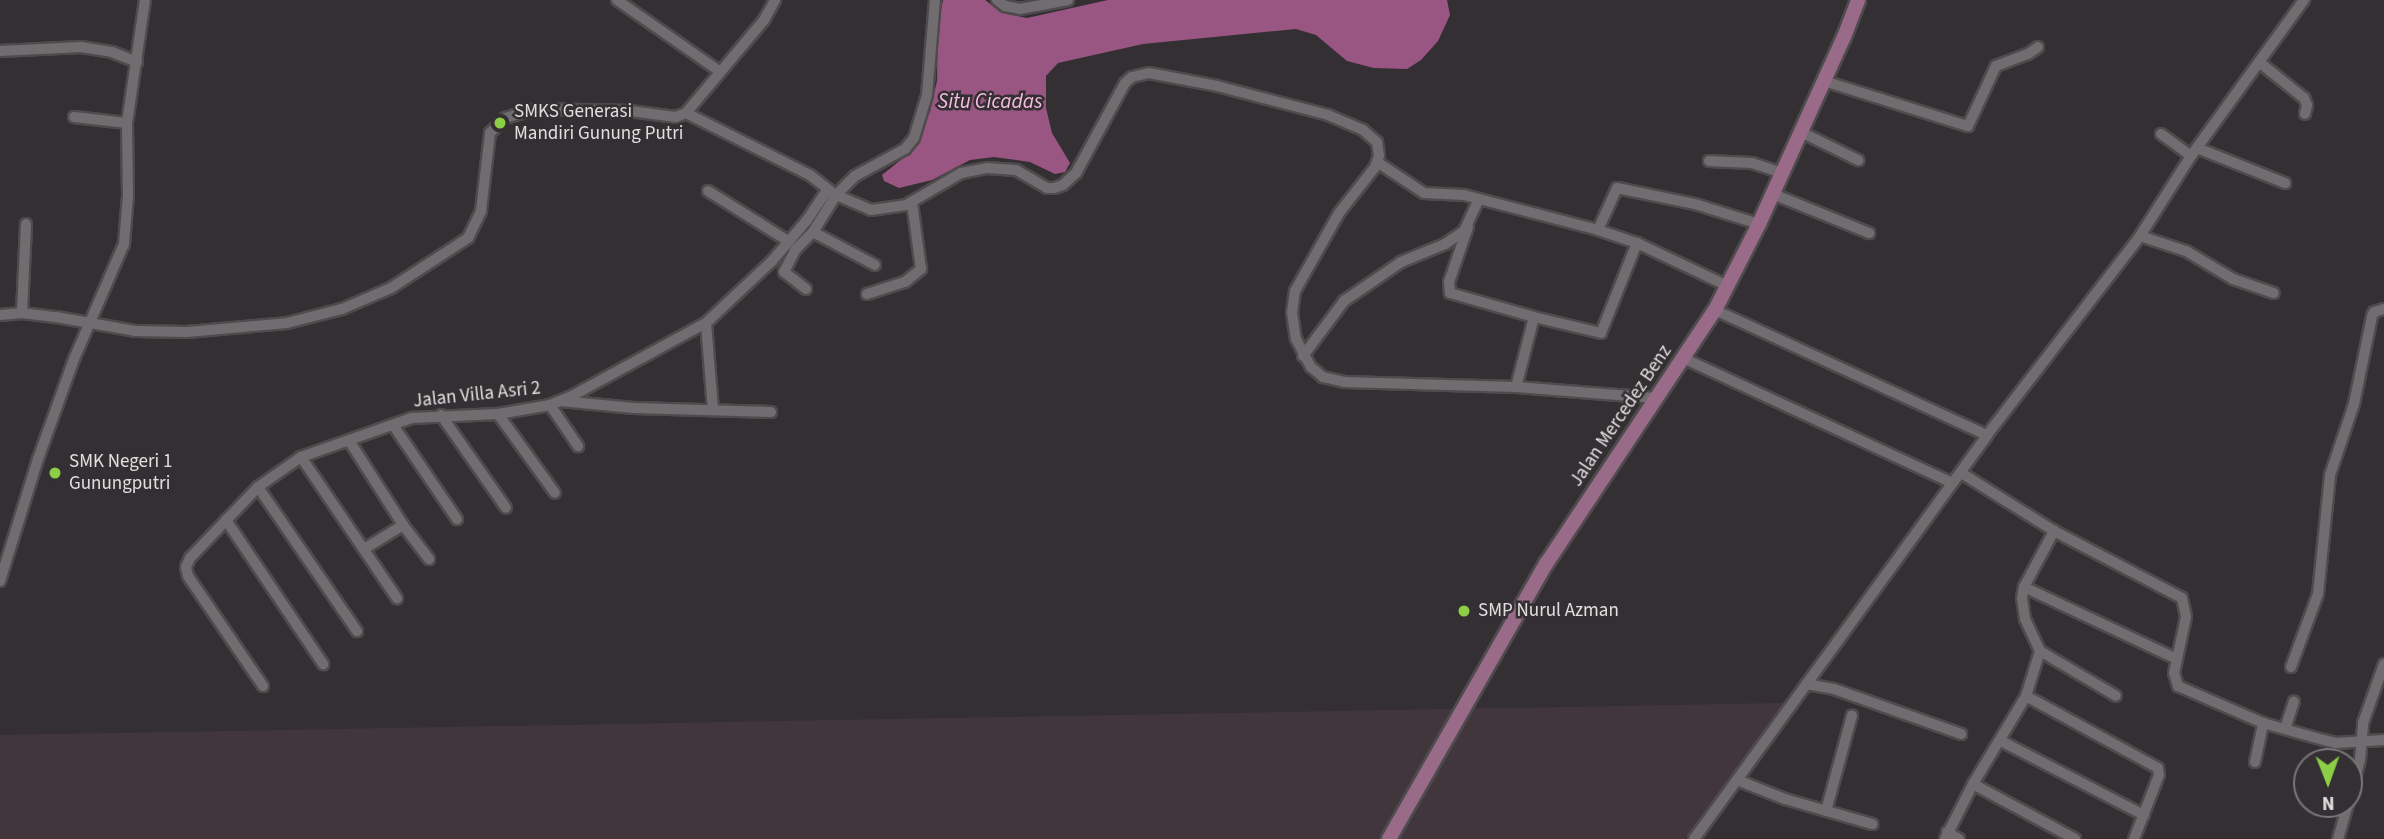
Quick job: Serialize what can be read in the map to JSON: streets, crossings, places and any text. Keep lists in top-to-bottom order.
{
  "streets": {
    "main road": ["Jalan Mercedez Benz"],
    "street": ["Jalan Villa Asri 2"]
  },
  "water": ["Situ Cicadas"],
  "places": ["SMKS Generasi Mandiri Gunung Putri", "SMK Negeri 1 Gunungputri", "SMP Nurul Azman"],
  "north": "bottom"
}
